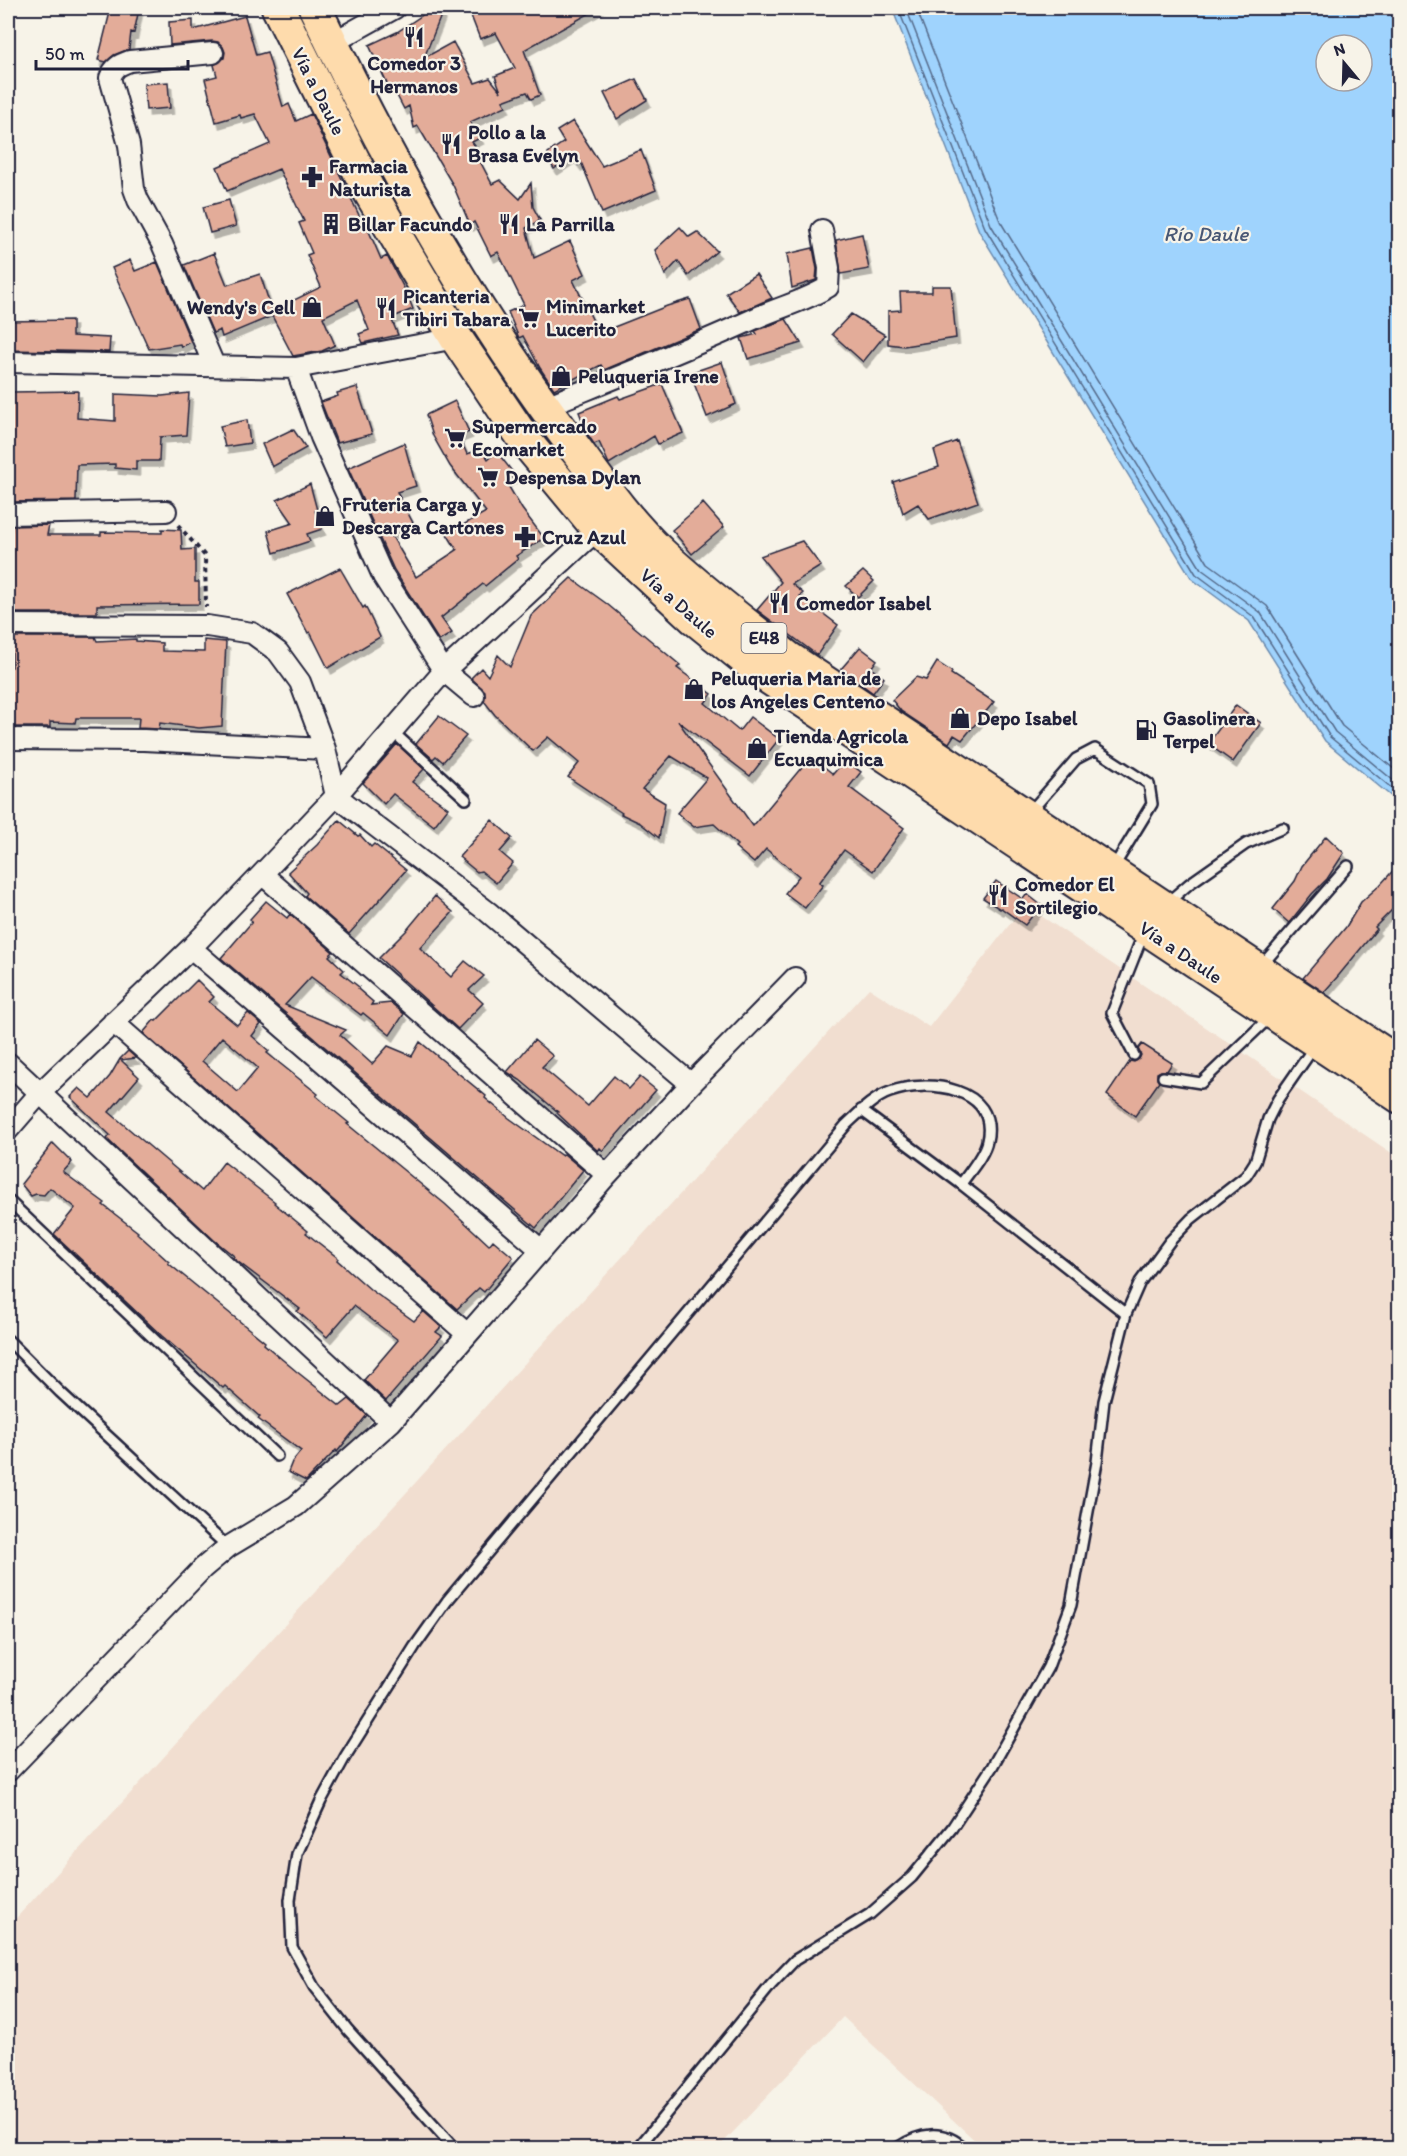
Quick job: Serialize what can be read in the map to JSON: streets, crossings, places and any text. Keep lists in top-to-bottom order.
{
  "streets": {
    "highway": ["Vía a Daule", "E48"]
  },
  "water": ["Río Daule"],
  "places": {
    "restaurant": [
      "Comedor 3 Hermanos",
      "Pollo a la Brasa Evelyn",
      "La Parrilla",
      "Picanteria Tibiri Tabara",
      "Comedor Isabel",
      "Comedor El Sortilegio"
    ],
    "pharmacy": ["Farmacia Naturista", "Cruz Azul"],
    "building": ["Billar Facundo"],
    "shop": [
      "Wendy's Cell",
      "Peluqueria Irene",
      "Fruteria Carga y Descarga Cartones",
      "Peluqueria Maria de los Angeles Centeno",
      "Depo Isabel",
      "Tienda Agricola Ecuaquimica"
    ],
    "supermarket": ["Minimarket Lucerito", "Supermercado Ecomarket", "Despensa Dylan"],
    "fuel station": ["Gasolinera Terpel"]
  },
  "scale_bar": "50 m",
  "north": "top"
}
